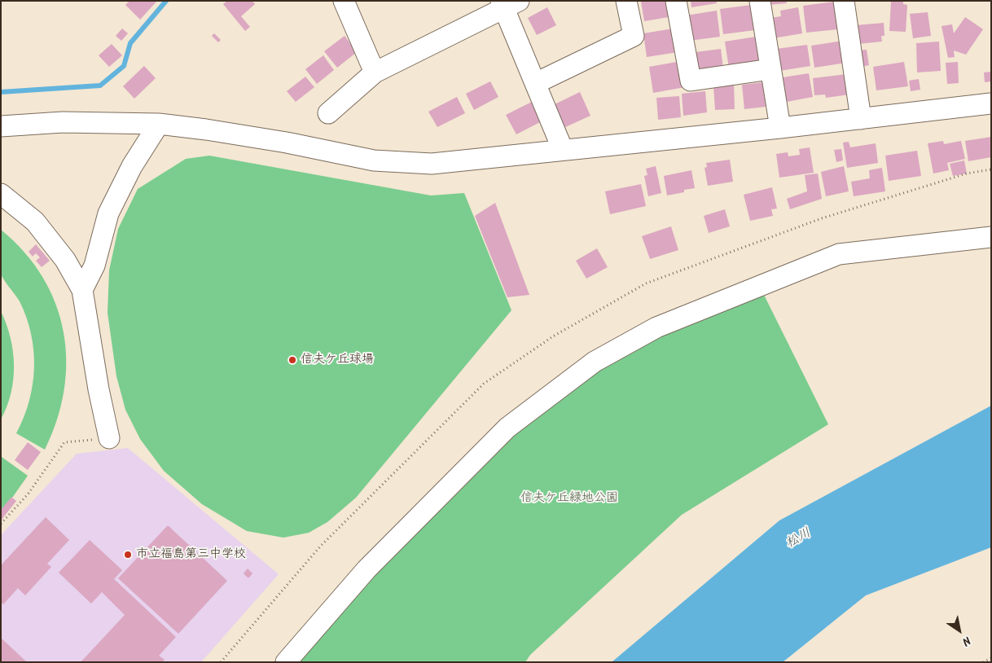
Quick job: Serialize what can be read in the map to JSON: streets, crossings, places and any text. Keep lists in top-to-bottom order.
{
  "water": ["松川"],
  "parks": ["信夫ケ丘緑地公園"],
  "places": ["信夫ケ丘球場", "市立福島第三中学校"],
  "north": "bottom right"
}
